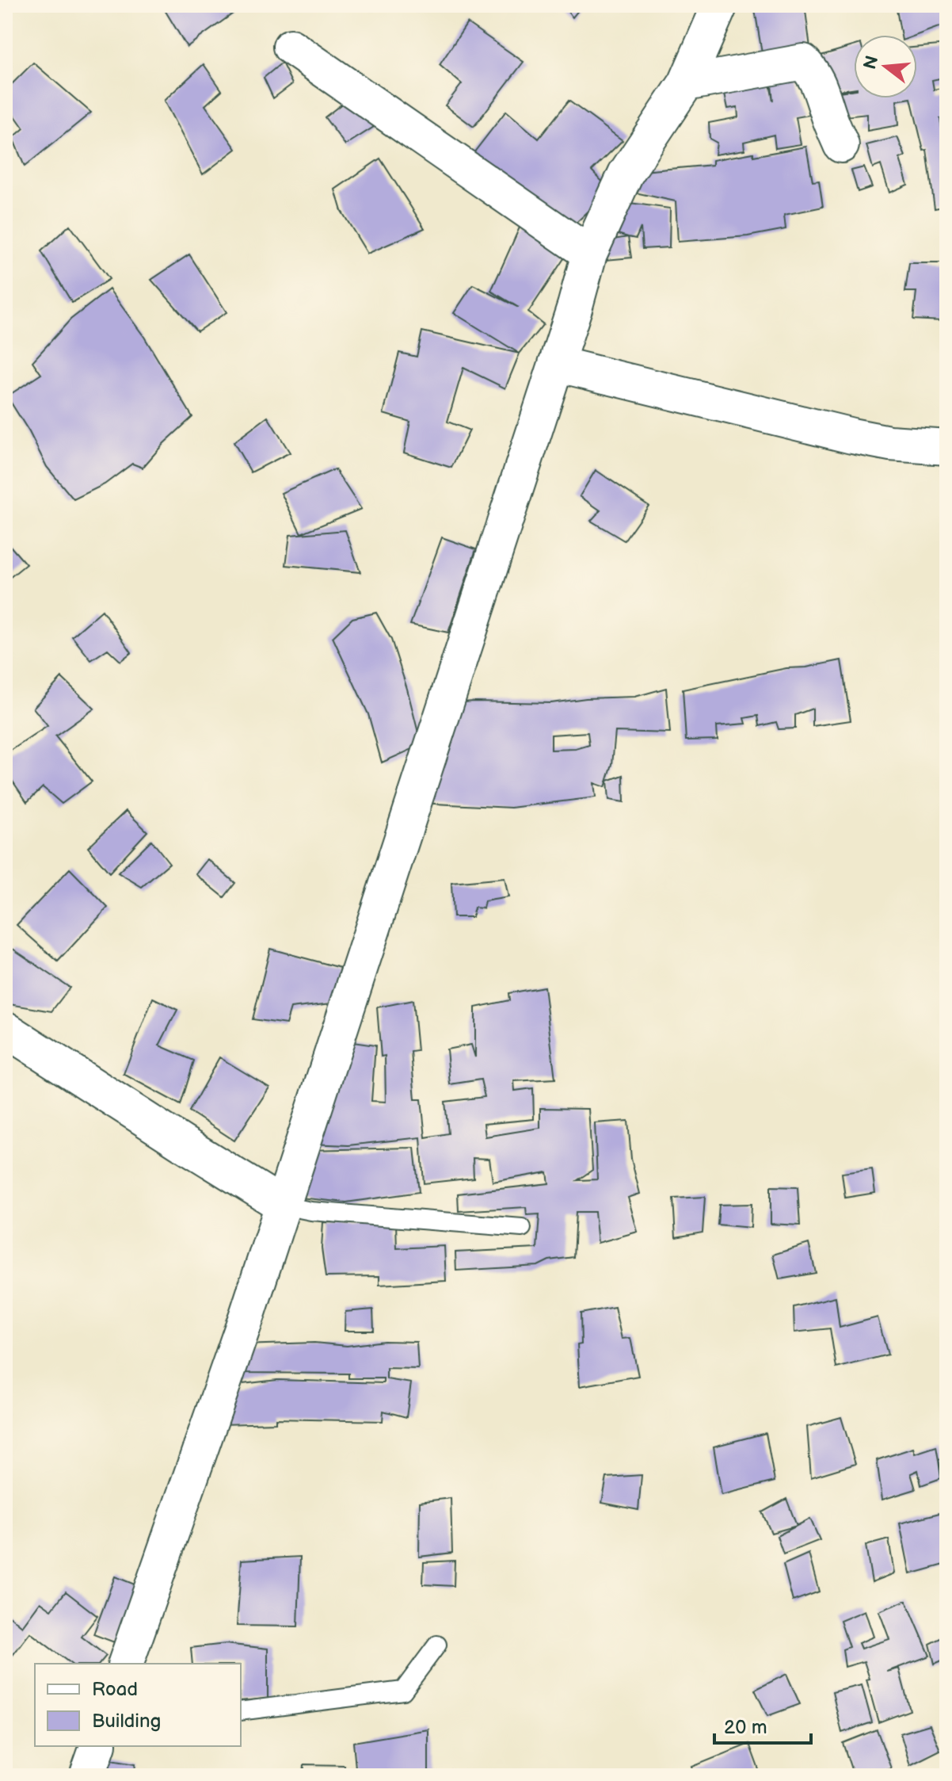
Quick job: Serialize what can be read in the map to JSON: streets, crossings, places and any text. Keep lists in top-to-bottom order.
{
  "legend": ["Road", "Building"],
  "scale_bar": "20 m",
  "north": "left"
}
